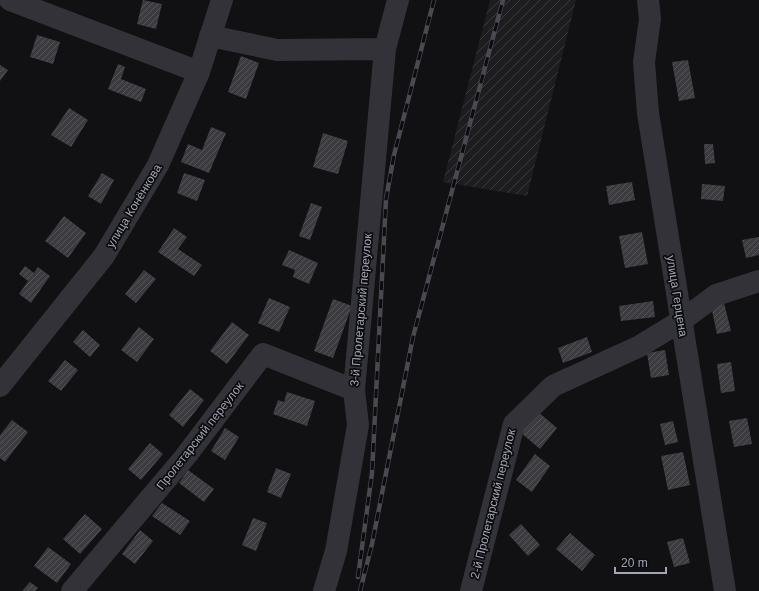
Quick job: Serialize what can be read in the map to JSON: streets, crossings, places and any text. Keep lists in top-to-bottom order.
{
  "streets": {
    "street": [
      "улица Конёнкова",
      "улица Герцена",
      "3-й Пролетарский переулок",
      "Пролетарский переулок",
      "2-й Пролетарский переулок"
    ]
  },
  "crossings": [
    ["улица Герцена", "2-й Пролетарский переулок"],
    ["3-й Пролетарский переулок", "Пролетарский переулок"]
  ],
  "scale_bar": "20 m"
}
